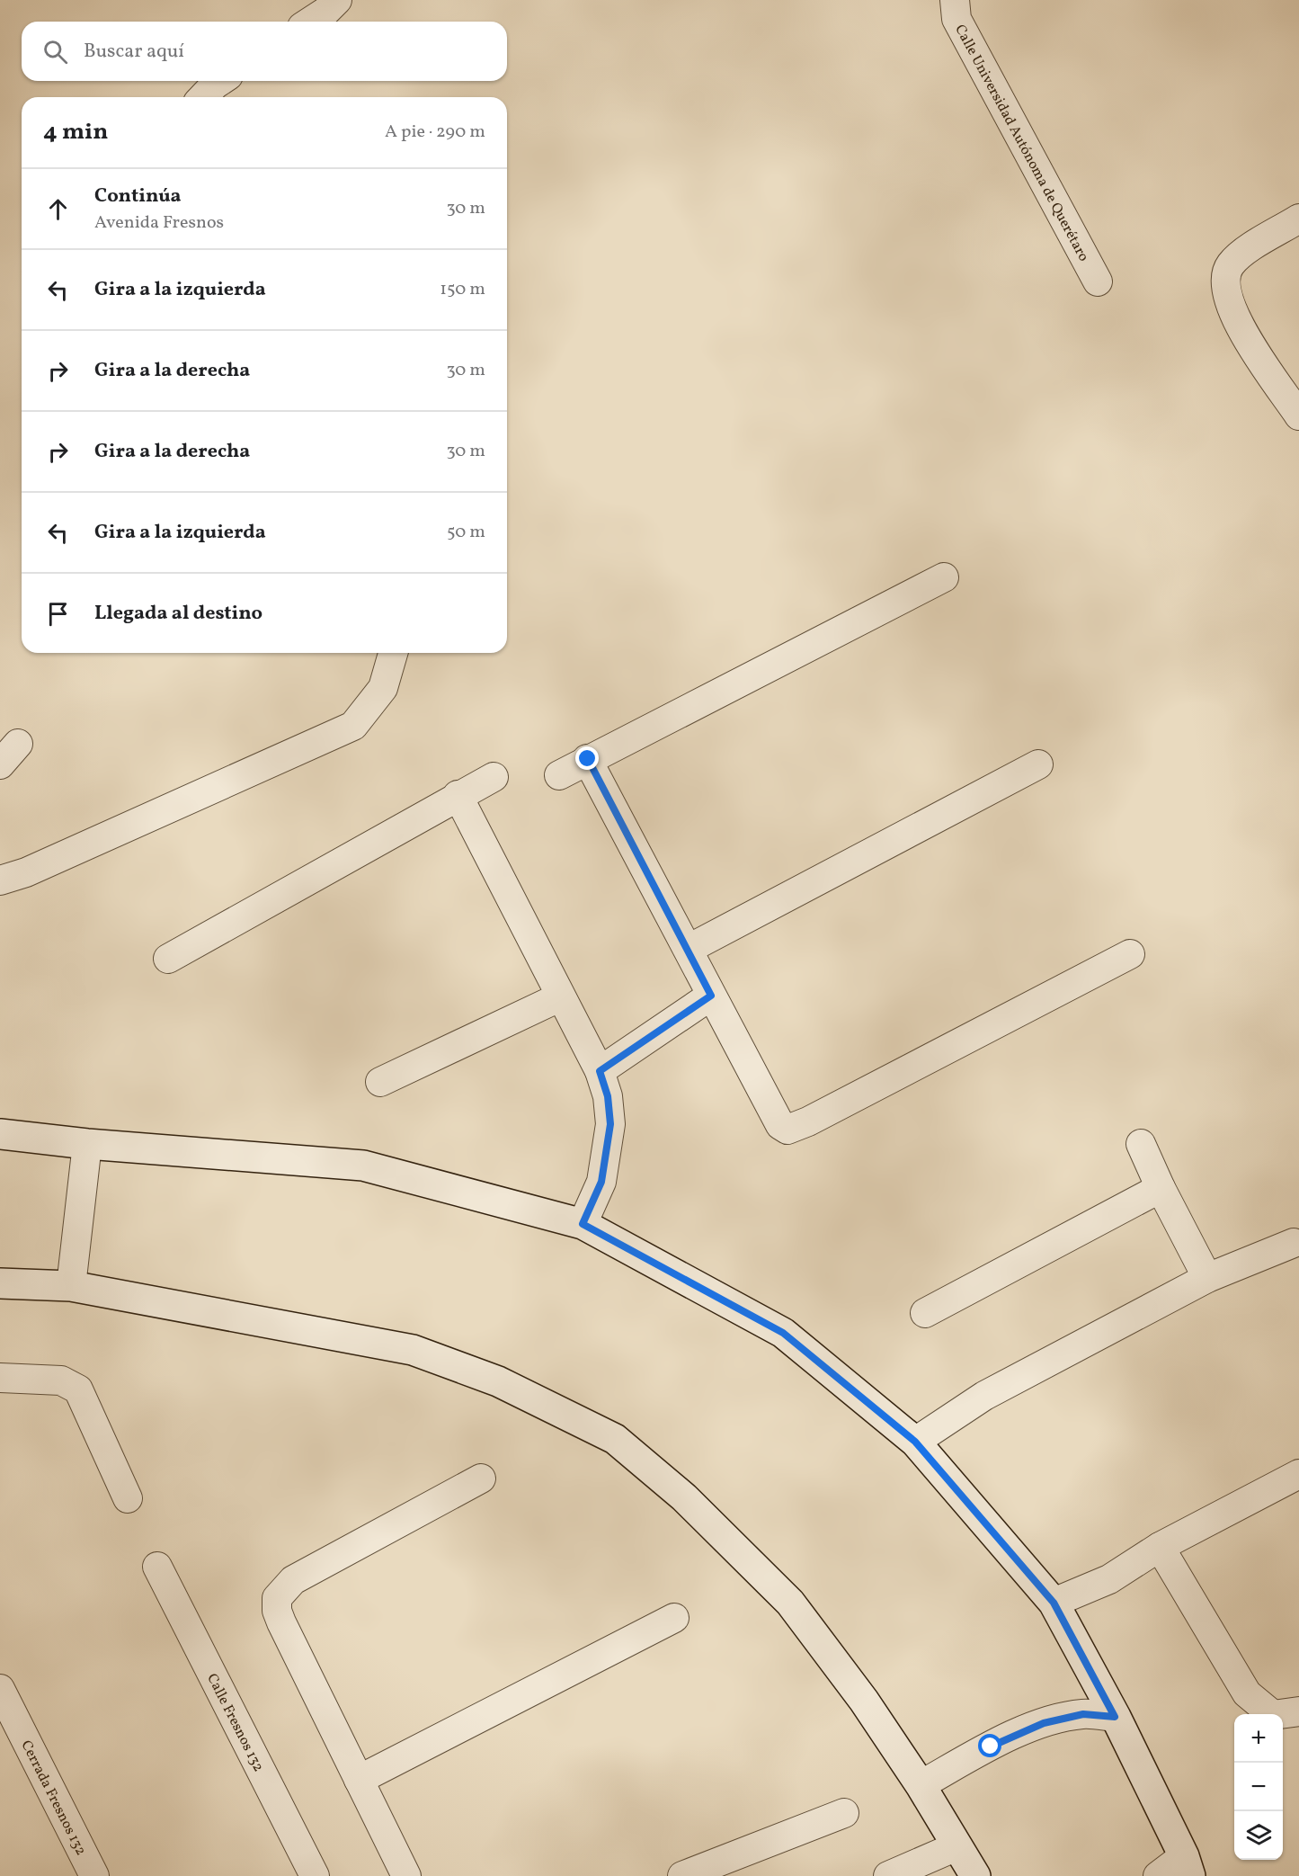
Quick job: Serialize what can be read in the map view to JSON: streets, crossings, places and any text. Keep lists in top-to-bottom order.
{
  "streets": {
    "street": ["Calle Universidad Autónoma de Querétaro", "Calle Fresnos 132", "Cerrada Fresnos 132"]
  },
  "page": {
    "search": "Buscar aquí",
    "heading": ["4 min", "A pie · 290 m"],
    "list": [
      ["Continúa", "Avenida Fresnos", "30 m"],
      ["Gira a la izquierda", "150 m"],
      ["Gira a la derecha", "30 m"],
      ["Gira a la derecha", "30 m"],
      ["Gira a la izquierda", "50 m"],
      "Llegada al destino"
    ],
    "map_buttons": ["+", "−"]
  }
}
